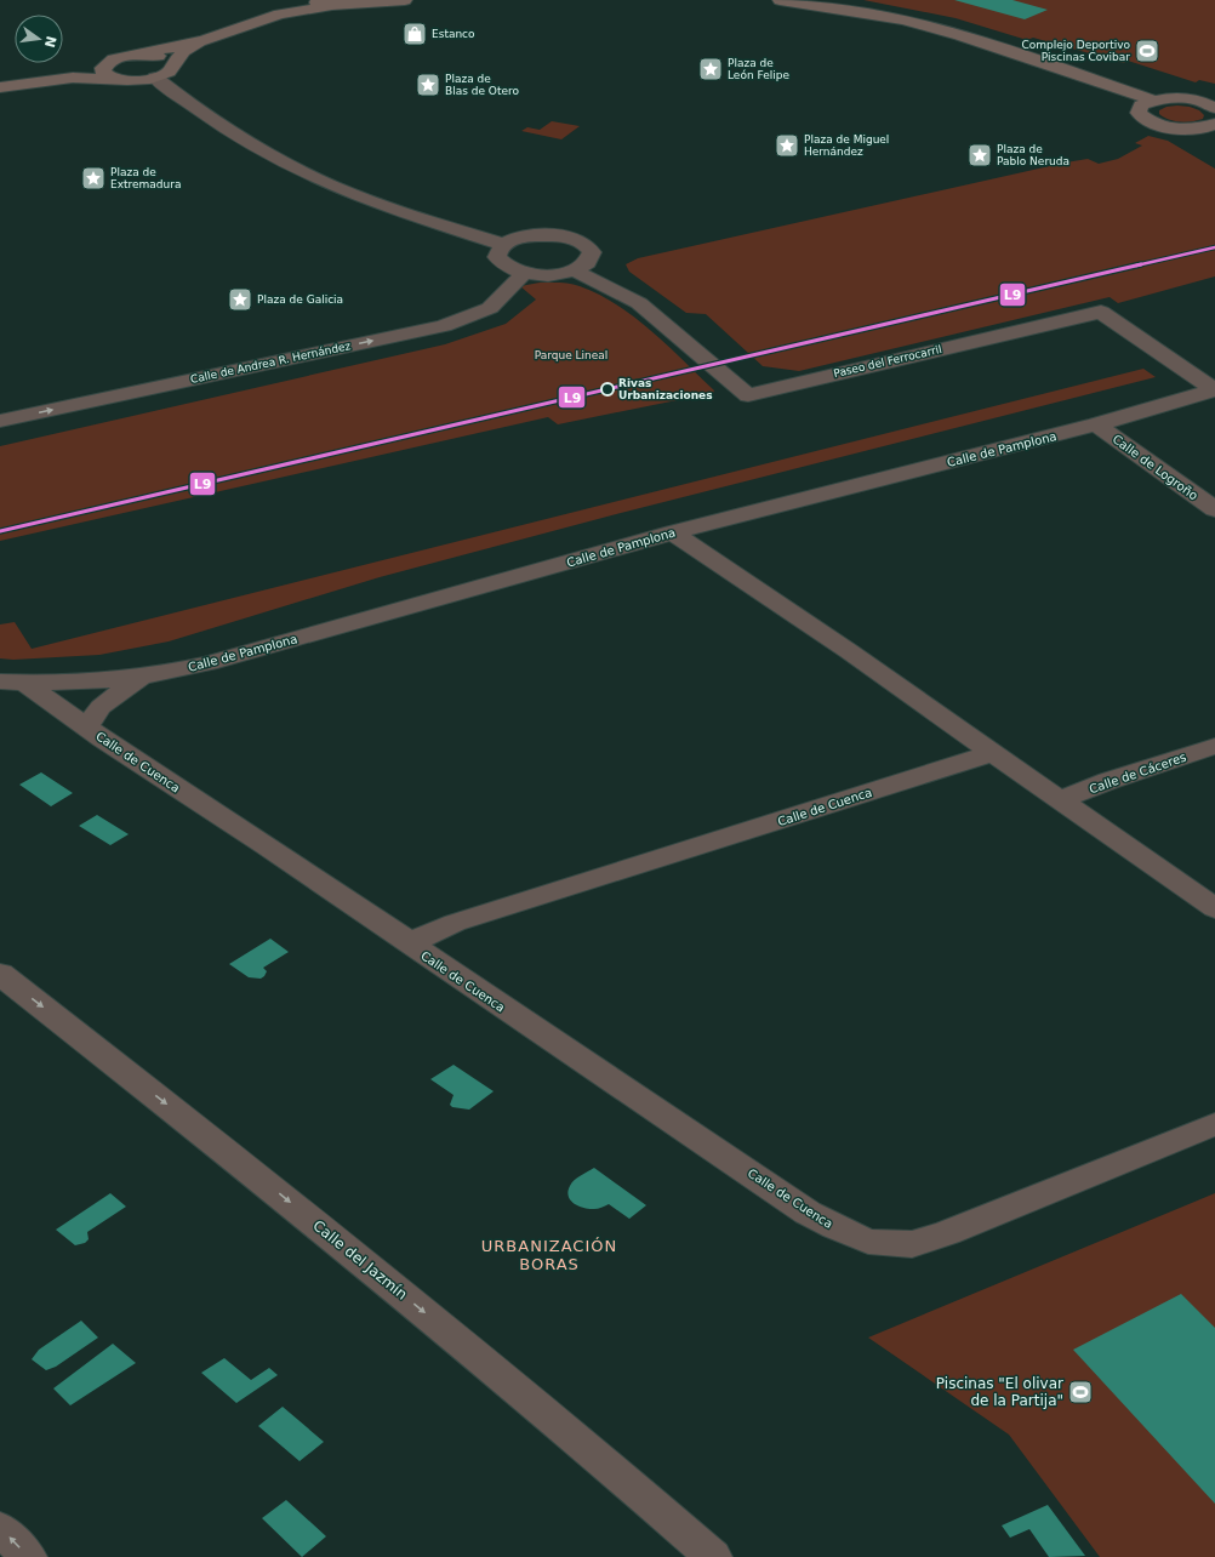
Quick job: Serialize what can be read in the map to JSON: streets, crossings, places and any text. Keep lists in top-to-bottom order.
{
  "streets": {
    "street": [
      "Paseo del Ferrocarril",
      "Calle de Andrea R. Hernández",
      "Calle de Pamplona",
      "Calle de Logroño",
      "Calle de Cuenca",
      "Calle de Cáceres",
      "Calle del Jazmín"
    ]
  },
  "crossings": [
    ["Paseo del Ferrocarril", "Calle de Pamplona"],
    ["Calle de Pamplona", "Calle de Logroño"],
    ["Calle de Pamplona", "Calle de Cuenca"]
  ],
  "one_way": ["Calle de Andrea R. Hernández", "Calle del Jazmín"],
  "districts": ["URBANIZACIÓN BORAS"],
  "parks": ["Parque Lineal"],
  "places": {
    "shop": ["Estanco"],
    "sports": ["Complejo Deportivo Piscinas Covibar", "Piscinas \"El olivar de la Partija\""],
    "place": [
      "Plaza de León Felipe",
      "Plaza de Blas de Otero",
      "Plaza de Miguel Hernández",
      "Plaza de Pablo Neruda",
      "Plaza de Extremadura",
      "Plaza de Galicia"
    ],
    "other": ["Rivas Urbanizaciones"]
  },
  "lines": ["transit line L9"],
  "north": "right"
}
